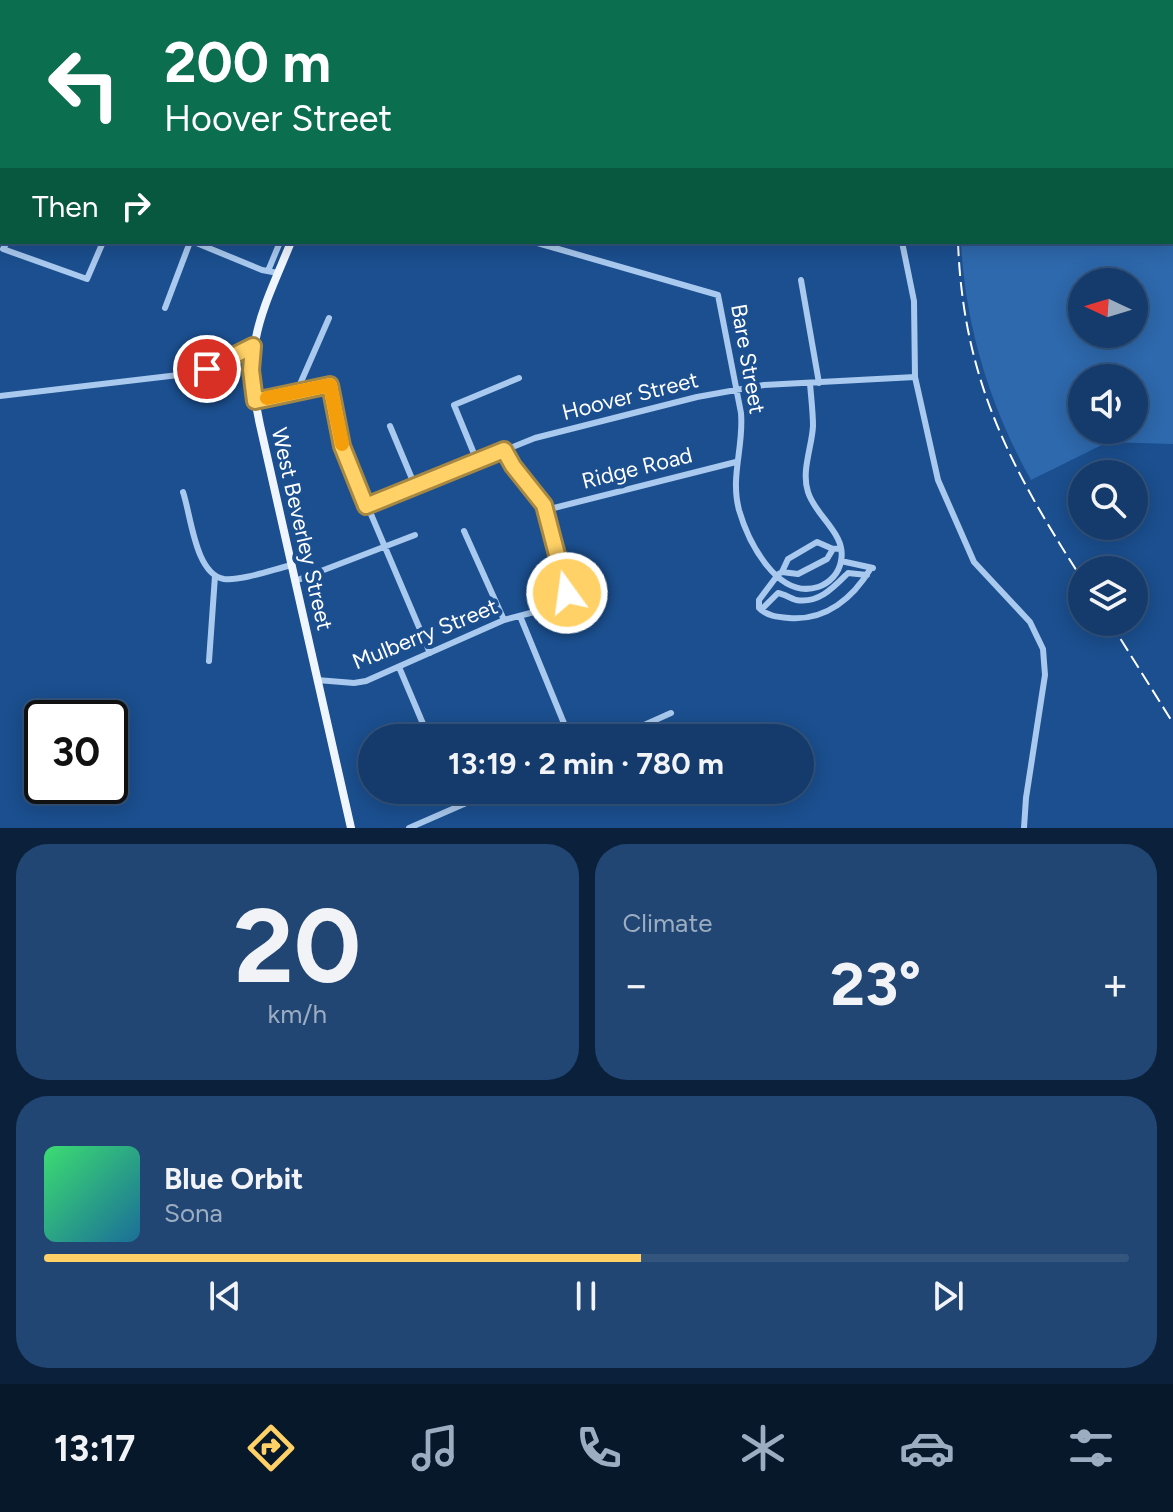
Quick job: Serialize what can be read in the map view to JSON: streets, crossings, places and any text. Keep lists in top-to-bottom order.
{
  "streets": {
    "main road": ["West Beverley Street"],
    "street": [
      "Bare Street",
      "Hoover Street",
      "Ridge Road",
      "Mulberry Street"
    ]
  },
  "crossings": [
    ["Bare Street", "Hoover Street"],
    ["Bare Street", "Ridge Road"],
    ["West Beverley Street", "Mulberry Street"]
  ],
  "north": "left",
  "page": {
    "turn": ["200 m", "Hoover Street"],
    "then": "Then",
    "limit": "30",
    "trip": "13:19 · 2 min · 780 m",
    "tile": [
      ["20", "km/h"],
      "Climate"
    ],
    "heat": ["−", "23°", "+"],
    "song": ["Blue Orbit", "Sona"],
    "tabs": "13:17"
  }
}
